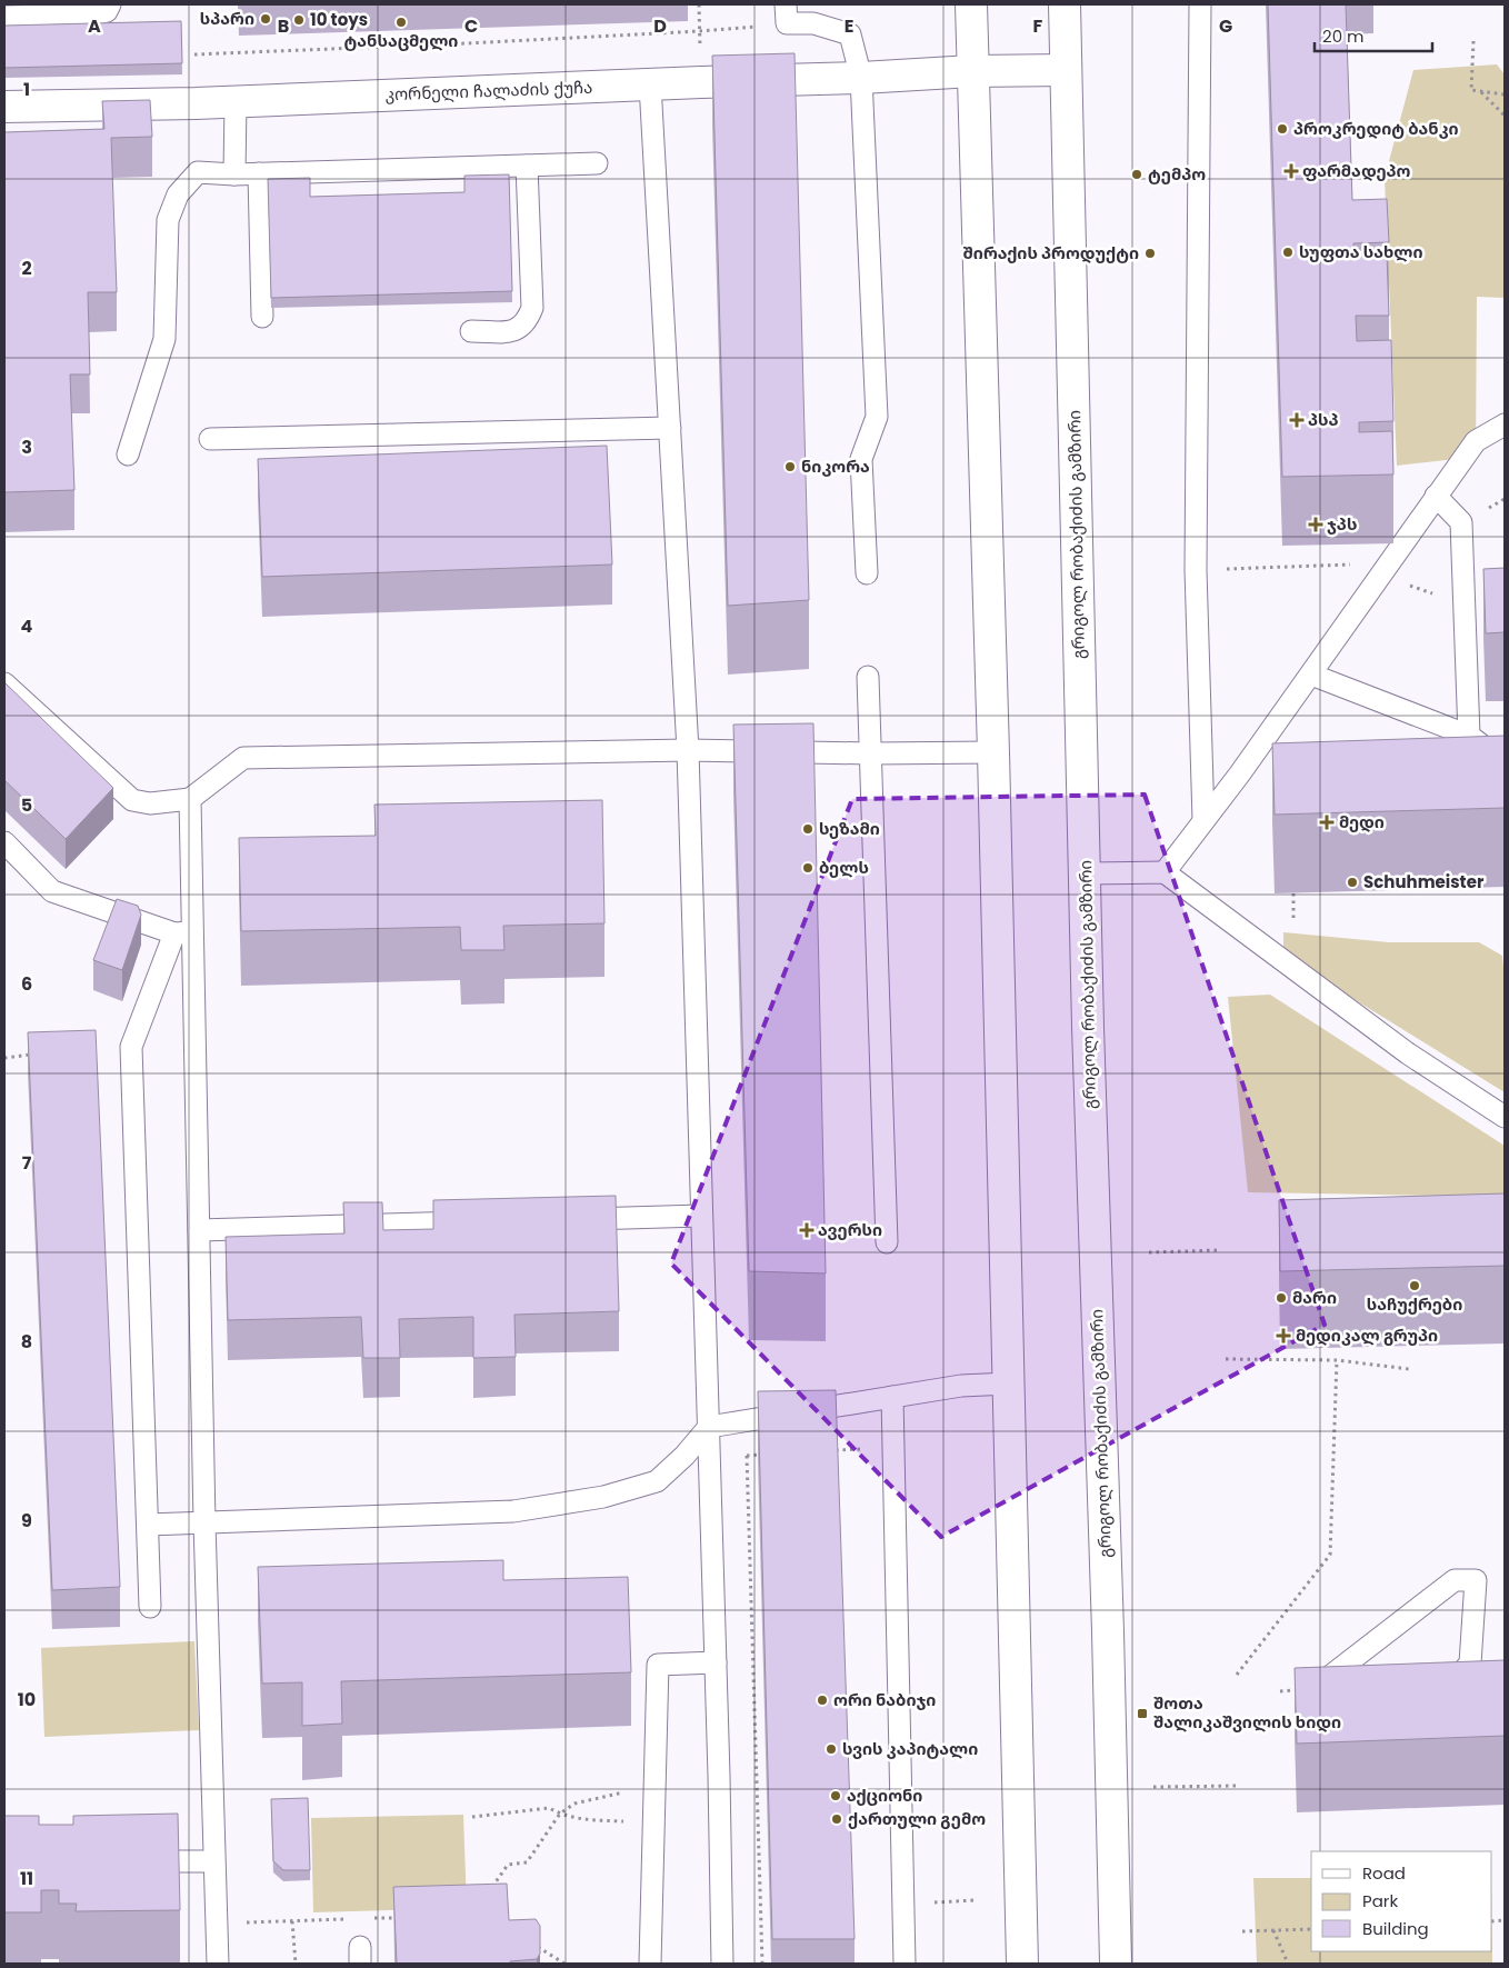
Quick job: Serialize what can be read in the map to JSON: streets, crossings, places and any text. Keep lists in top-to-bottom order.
{
  "streets": {
    "main road": ["კორნელი ჩალაძის ქუჩა", "გრიგოლ რობაქიძის გამზირი"]
  },
  "crossings": [
    ["კორნელი ჩალაძის ქუჩა", "გრიგოლ რობაქიძის გამზირი"]
  ],
  "places": {
    "other": [
      "სპარი",
      "10 toys",
      "ტანსაცმელი",
      "პროკრედიტ ბანკი",
      "ტემპო",
      "სუფთა სახლი",
      "შირაქის პროდუქტი",
      "ნიკორა",
      "სეზამი",
      "ბელს",
      "Schuhmeister",
      "საჩუქრები",
      "მარი",
      "ორი ნაბიჯი",
      "სვის კაპიტალი",
      "აქციონი",
      "ქართული გემო"
    ],
    "health": [
      "ფარმადეპო",
      "პსპ",
      "ჯპს",
      "მედი",
      "ავერსი",
      "მედიკალ გრუპი"
    ],
    "transit": ["შოთა შალიკაშვილის ხიდი"]
  },
  "legend": ["Road", "Park", "Building"],
  "scale_bar": "20 m",
  "grid": {
    "columns": [
      "A",
      "B",
      "C",
      "D",
      "E",
      "F",
      "G"
    ],
    "rows": [
      "1",
      "2",
      "3",
      "4",
      "5",
      "6",
      "7",
      "8",
      "9",
      "10",
      "11"
    ]
  }
}
